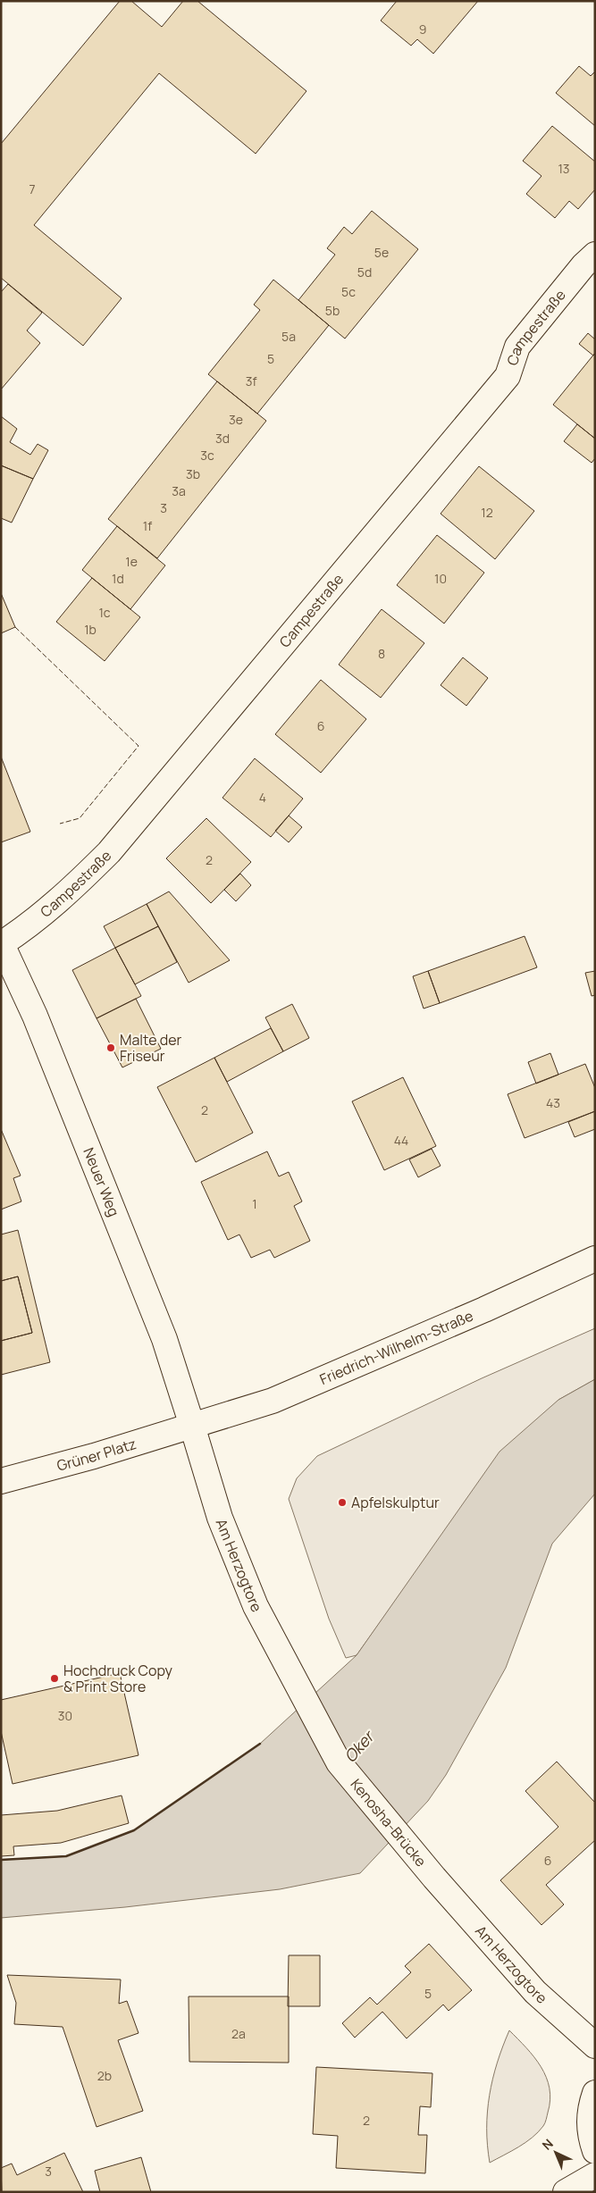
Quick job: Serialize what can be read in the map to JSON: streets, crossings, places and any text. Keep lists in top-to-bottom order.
{
  "streets": {
    "street": [
      "Campestraße",
      "Neuer Weg",
      "Friedrich-Wilhelm-Straße",
      "Grüner Platz",
      "Am Herzogtore",
      "Kenosha-Brücke"
    ]
  },
  "crossings": [
    ["Campestraße", "Neuer Weg"],
    ["Neuer Weg", "Friedrich-Wilhelm-Straße"],
    ["Neuer Weg", "Grüner Platz"],
    ["Neuer Weg", "Am Herzogtore"],
    ["Friedrich-Wilhelm-Straße", "Grüner Platz"],
    ["Friedrich-Wilhelm-Straße", "Am Herzogtore"],
    ["Grüner Platz", "Am Herzogtore"],
    ["Am Herzogtore", "Kenosha-Brücke"]
  ],
  "water": ["Oker"],
  "places": ["Malte der Friseur", "Apfelskulptur", "Hochdruck Copy & Print Store"],
  "house_numbers": [
    "9",
    "13",
    "7",
    "5e",
    "5d",
    "5c",
    "5b",
    "5a",
    "5",
    "3f",
    "3e",
    "3d",
    "3c",
    "3b",
    "3a",
    "3",
    "12",
    "1f",
    "1e",
    "1d",
    "10",
    "1c",
    "1b",
    "8",
    "6",
    "4",
    "2",
    "43",
    "2",
    "44",
    "1",
    "30",
    "6",
    "5",
    "2a",
    "2b",
    "2",
    "3"
  ],
  "north": "top left"
}
